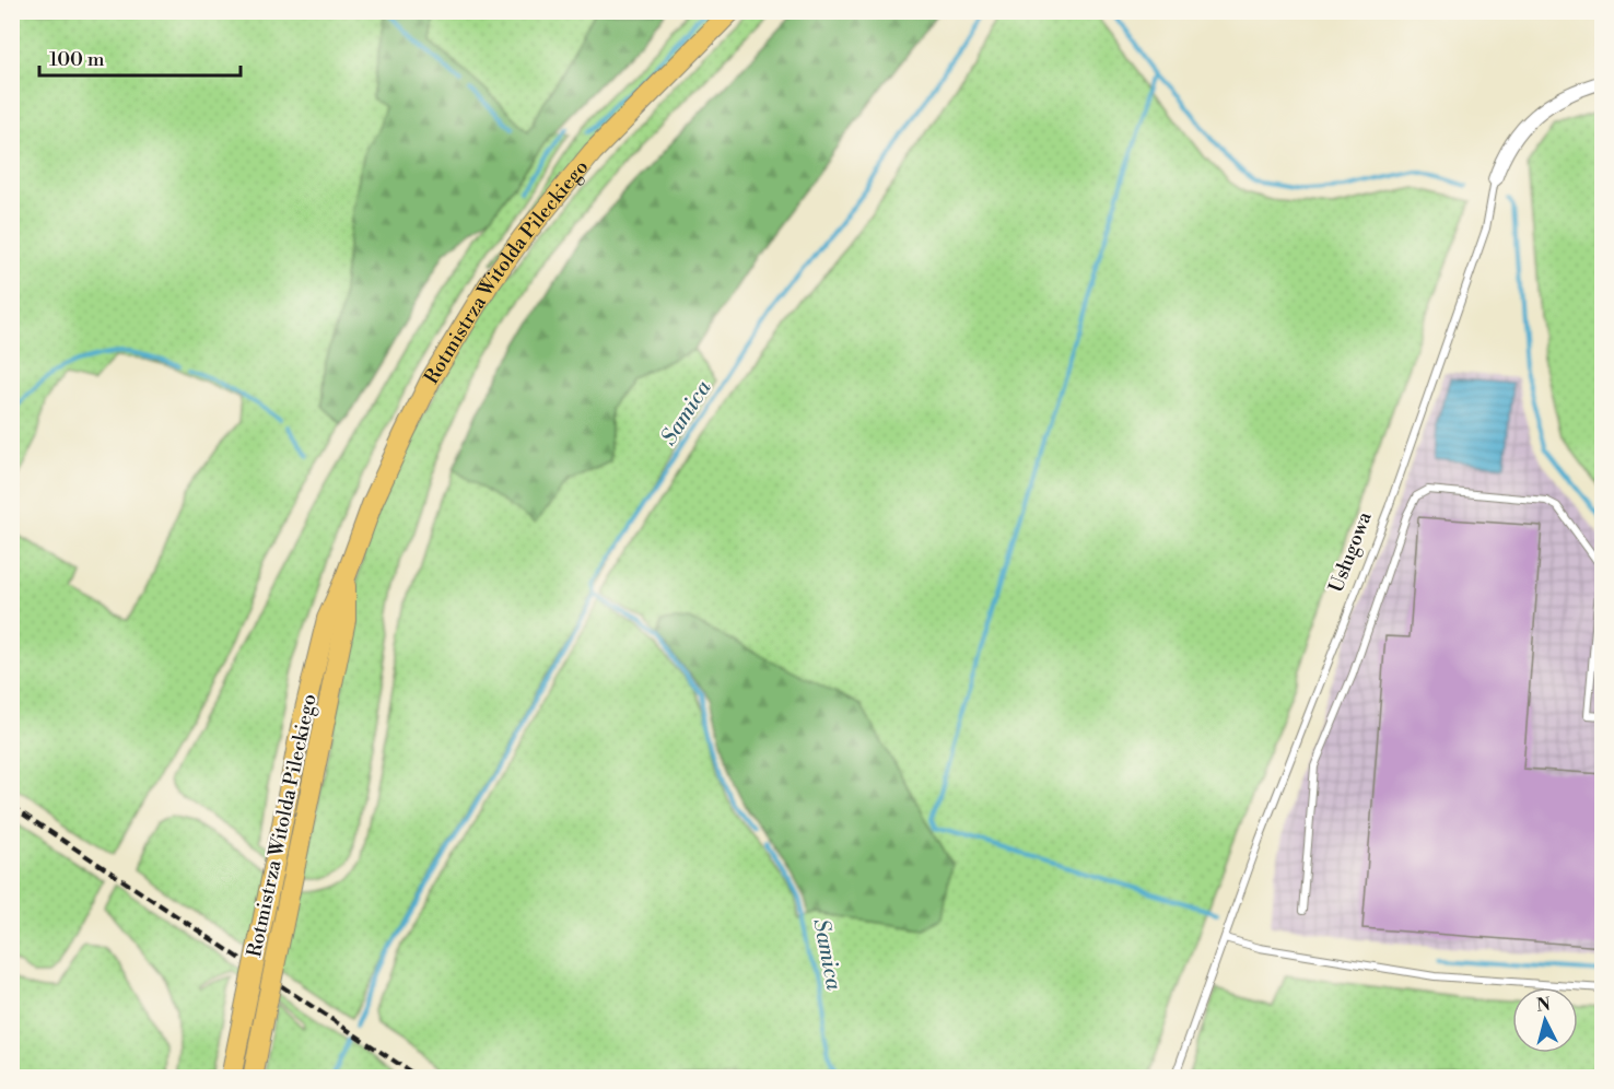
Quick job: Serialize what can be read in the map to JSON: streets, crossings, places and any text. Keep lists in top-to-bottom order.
{
  "streets": {
    "main road": ["Rotmistrza Witolda Pileckiego"],
    "street": ["Usługowa"]
  },
  "water": ["Samica"],
  "scale_bar": "100 m",
  "north": "top"
}
